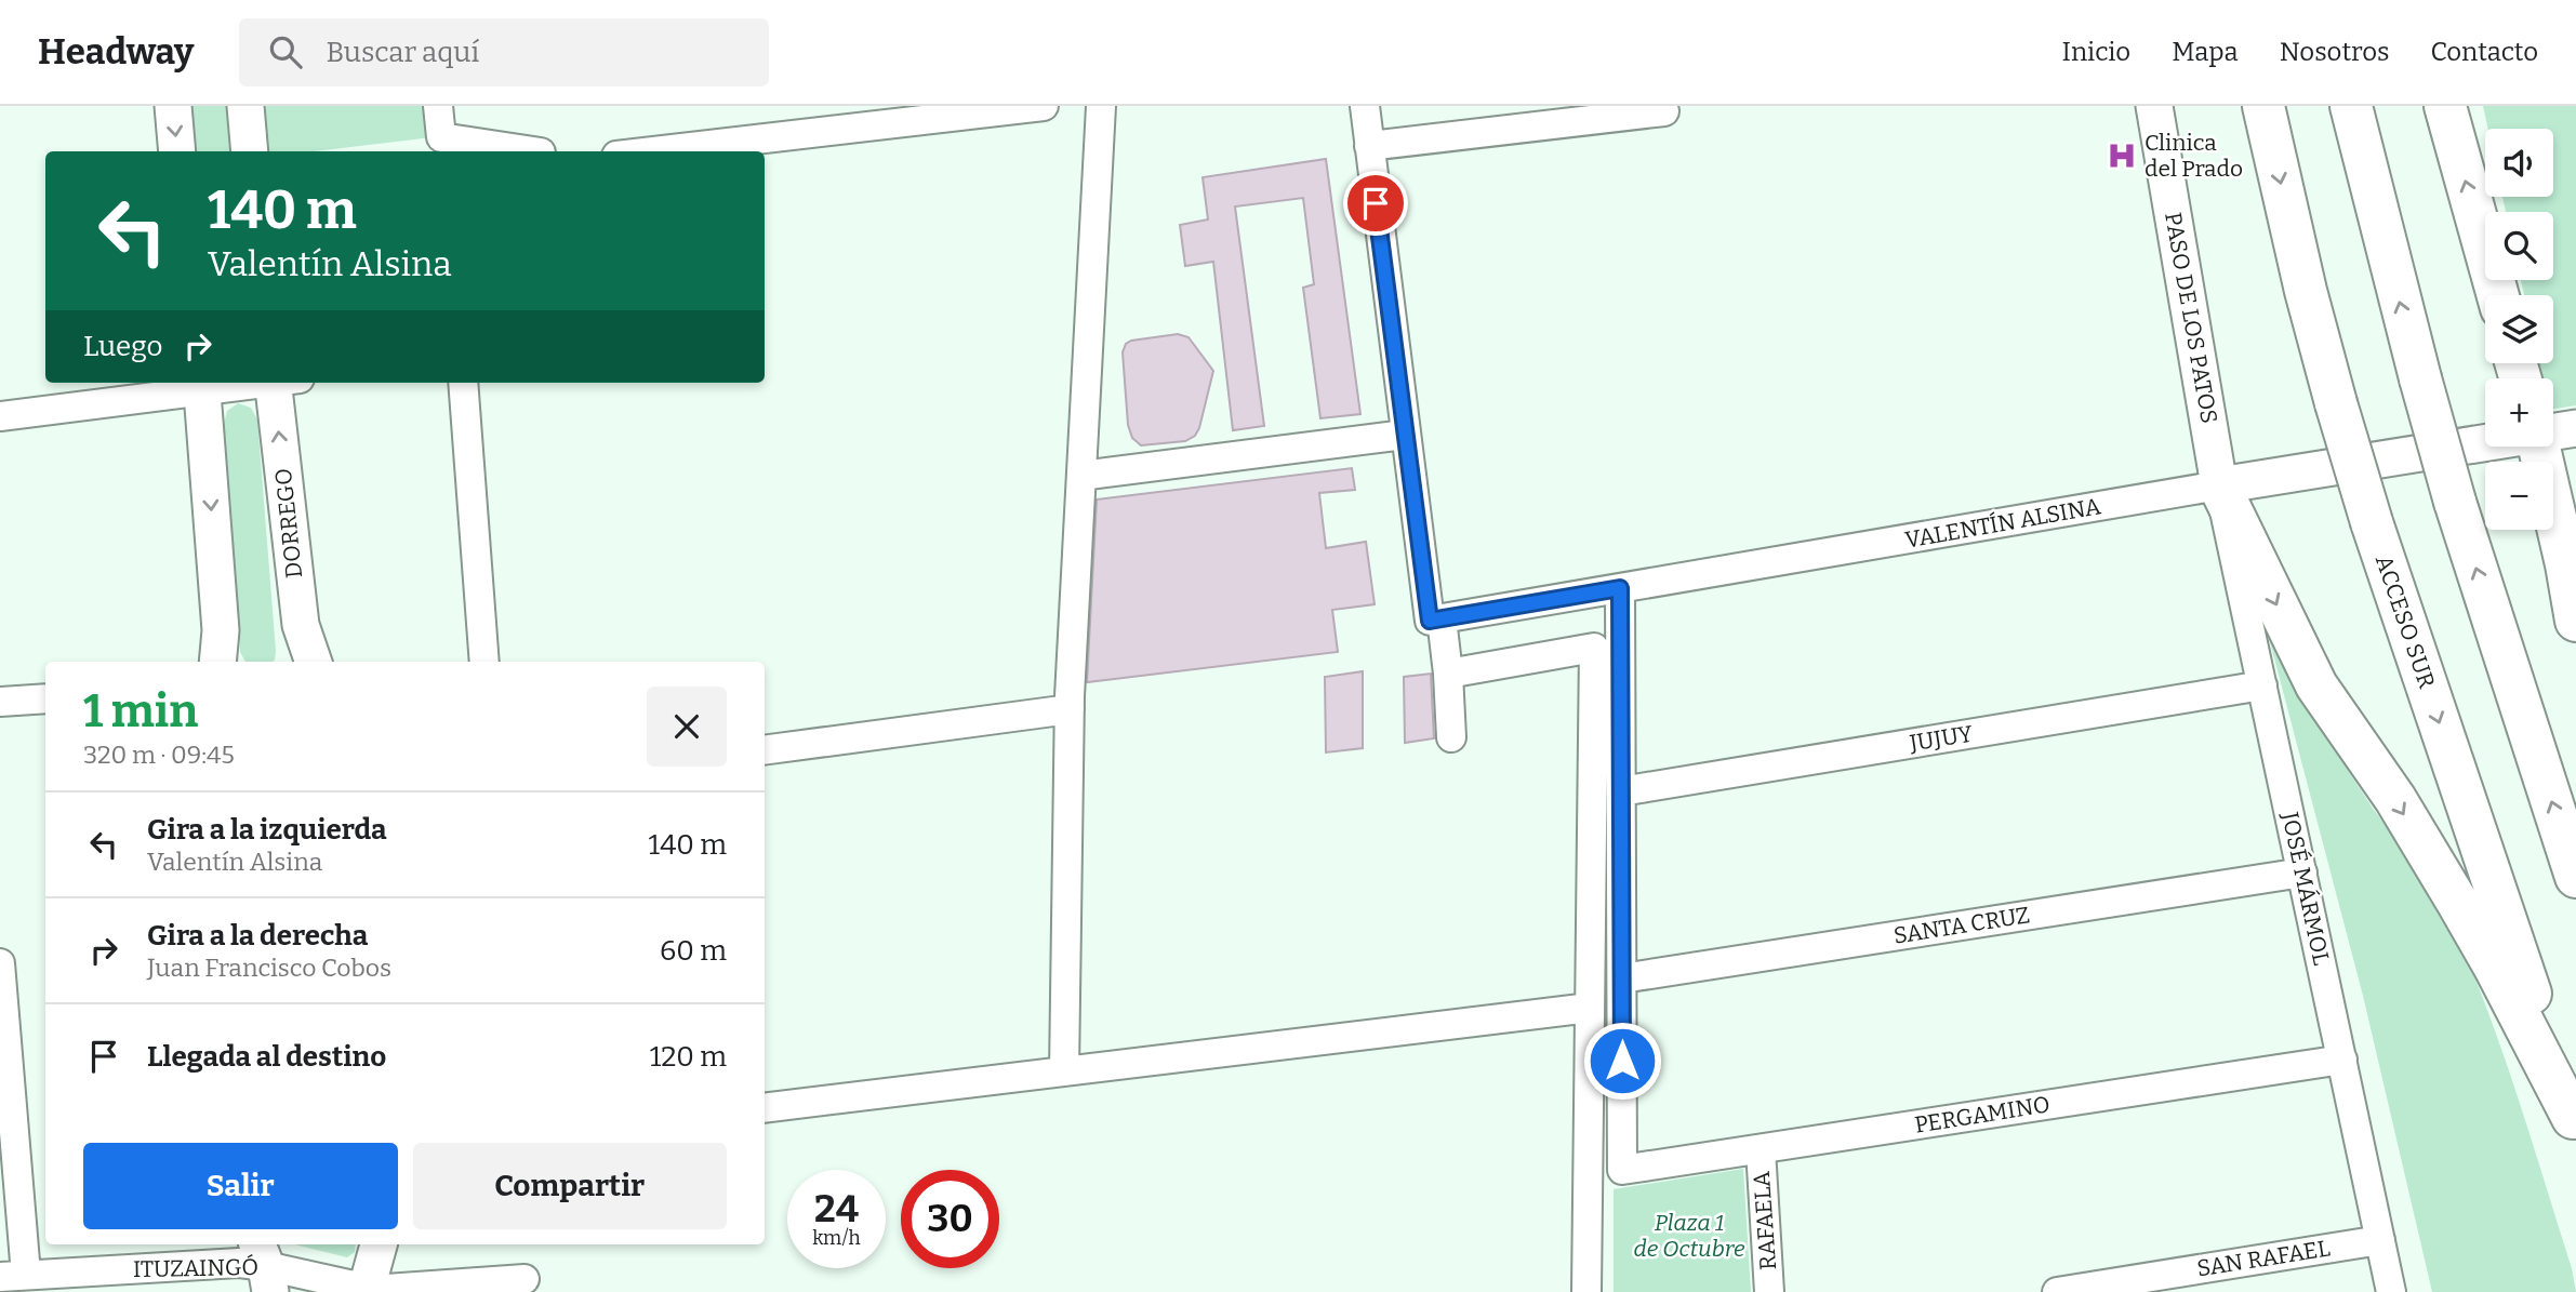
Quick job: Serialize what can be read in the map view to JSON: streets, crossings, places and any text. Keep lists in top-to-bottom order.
{
  "streets": {
    "highway": ["ACCESO SUR"],
    "main road": ["PASO DE LOS PATOS", "DORREGO", "VALENTÍN ALSINA"],
    "street": [
      "JUJUY",
      "JOSÉ MÁRMOL",
      "SANTA CRUZ",
      "PERGAMINO",
      "RAFAELA",
      "SAN RAFAEL",
      "ITUZAINGÓ"
    ]
  },
  "crossings": [
    ["PASO DE LOS PATOS", "VALENTÍN ALSINA"],
    ["PASO DE LOS PATOS", "JOSÉ MÁRMOL"],
    ["VALENTÍN ALSINA", "JOSÉ MÁRMOL"],
    ["JUJUY", "JOSÉ MÁRMOL"],
    ["JOSÉ MÁRMOL", "SANTA CRUZ"],
    ["JOSÉ MÁRMOL", "PERGAMINO"],
    ["JOSÉ MÁRMOL", "SAN RAFAEL"],
    ["SANTA CRUZ", "PERGAMINO"],
    ["PERGAMINO", "RAFAELA"]
  ],
  "parks": ["Plaza 1 de Octubre"],
  "places": {
    "hospital": ["Clinica del Prado"]
  },
  "page": {
    "header": "Headway",
    "search": "Buscar aquí",
    "nav": [
      "Inicio",
      "Mapa",
      "Nosotros",
      "Contacto"
    ],
    "map_buttons": ["+", "−"],
    "turn": ["140 m", "Valentín Alsina"],
    "then": "Luego",
    "heading": ["1 min", "320 m · 09:45"],
    "list": [
      {
        "name": "Gira a la izquierda",
        "note": "Valentín Alsina",
        "value": "140 m"
      },
      {
        "name": "Gira a la derecha",
        "note": "Juan Francisco Cobos",
        "value": "60 m"
      },
      {
        "name": "Llegada al destino",
        "value": "120 m"
      }
    ],
    "buttons": ["Salir", "Compartir"],
    "speed": "24 km/h",
    "limit": "30"
  }
}
